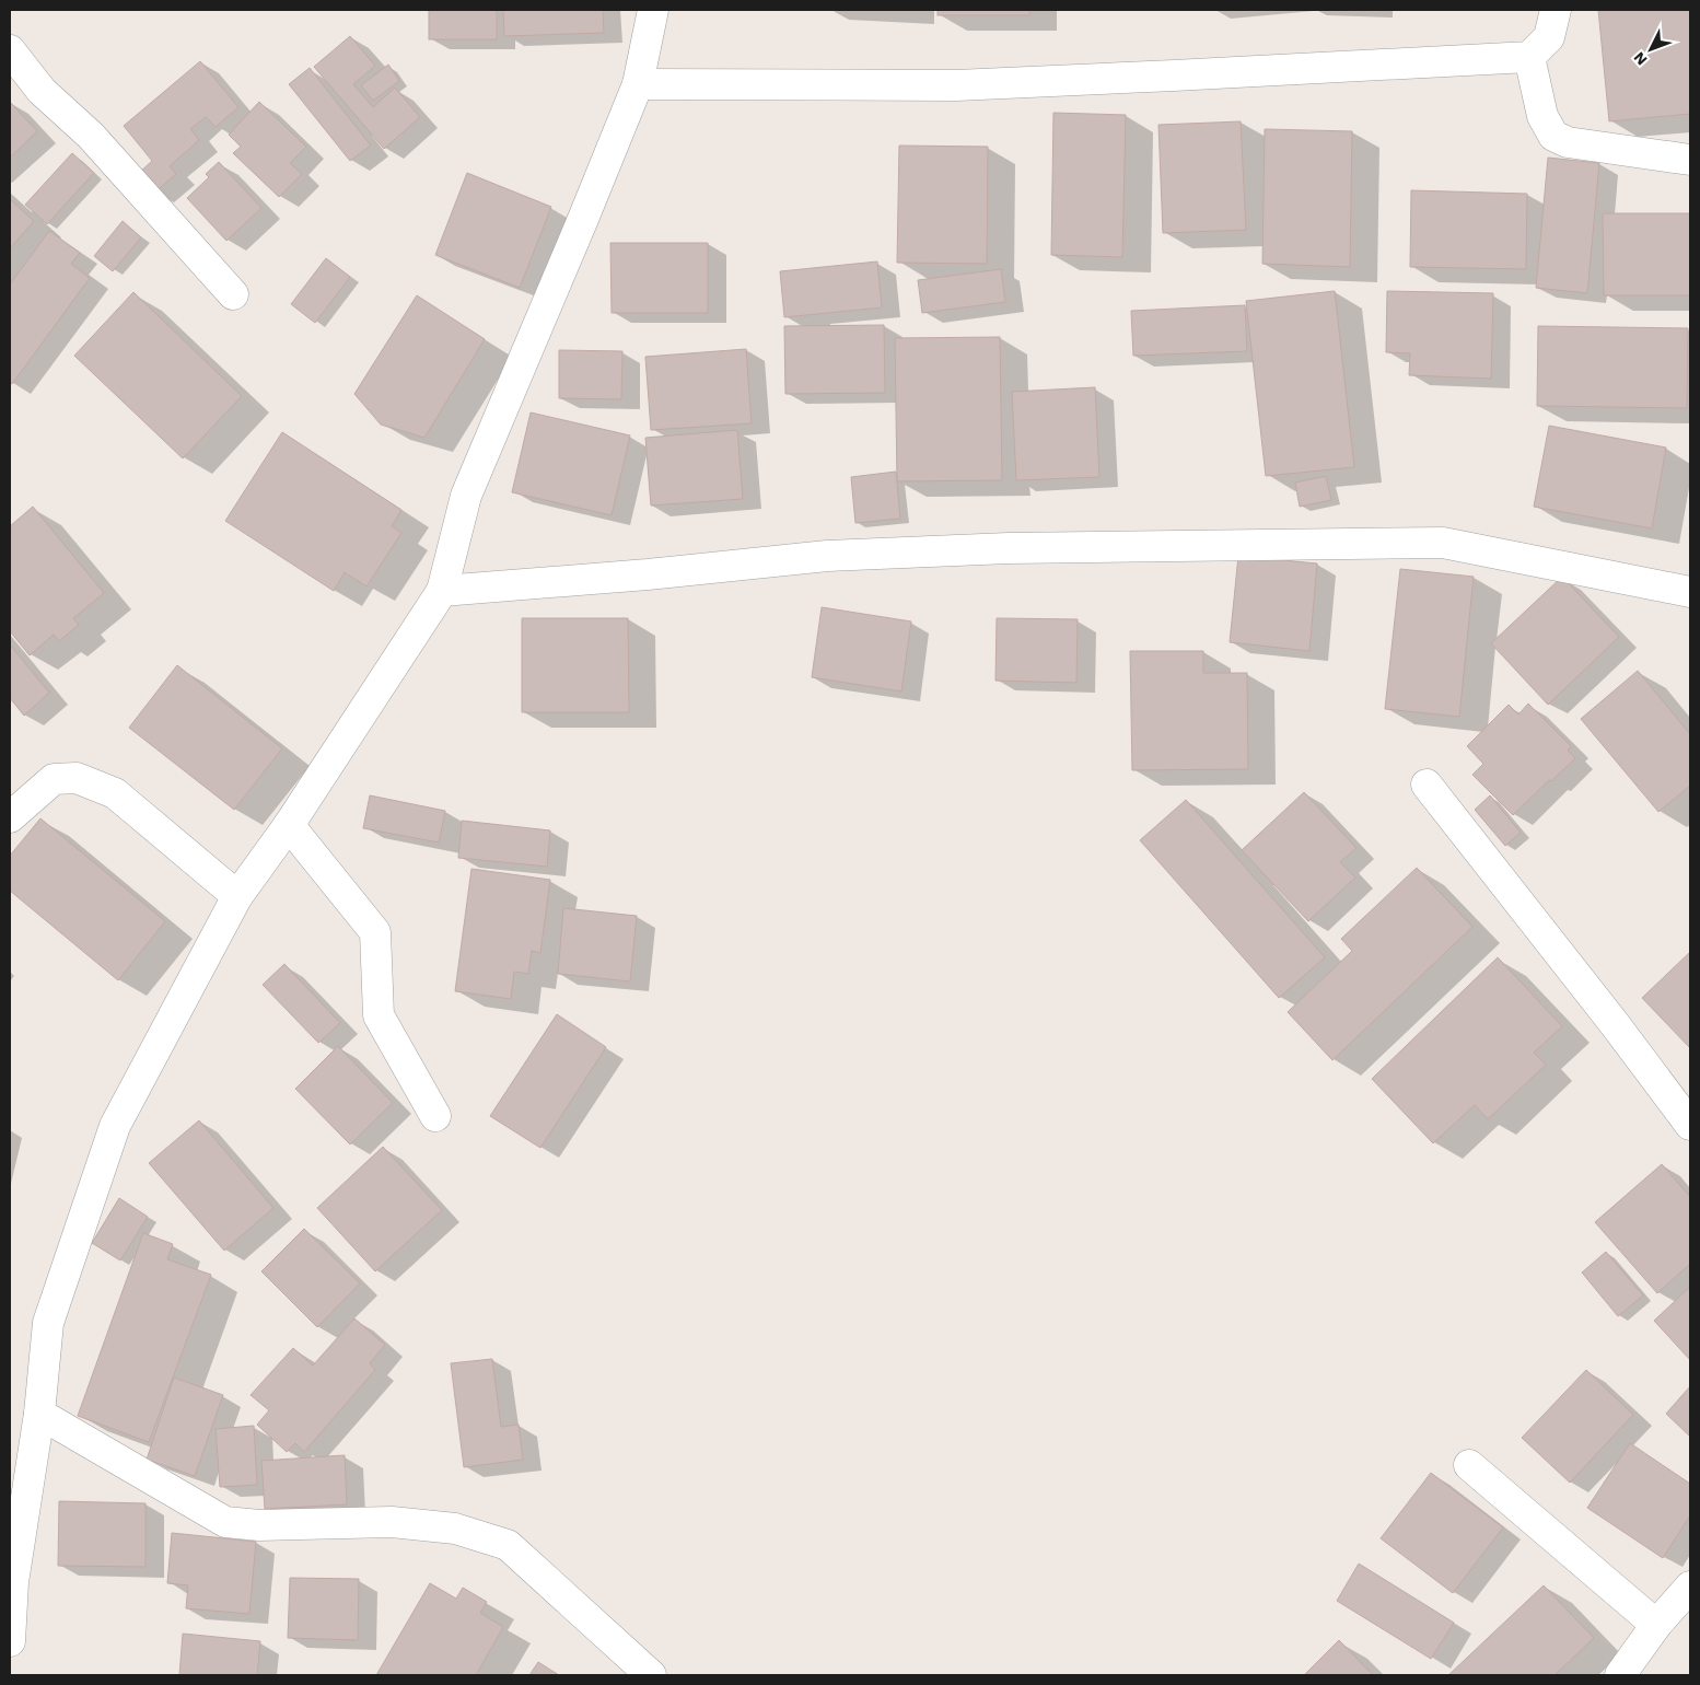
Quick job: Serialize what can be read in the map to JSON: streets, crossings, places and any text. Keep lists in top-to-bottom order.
{
  "north": "bottom left"
}
